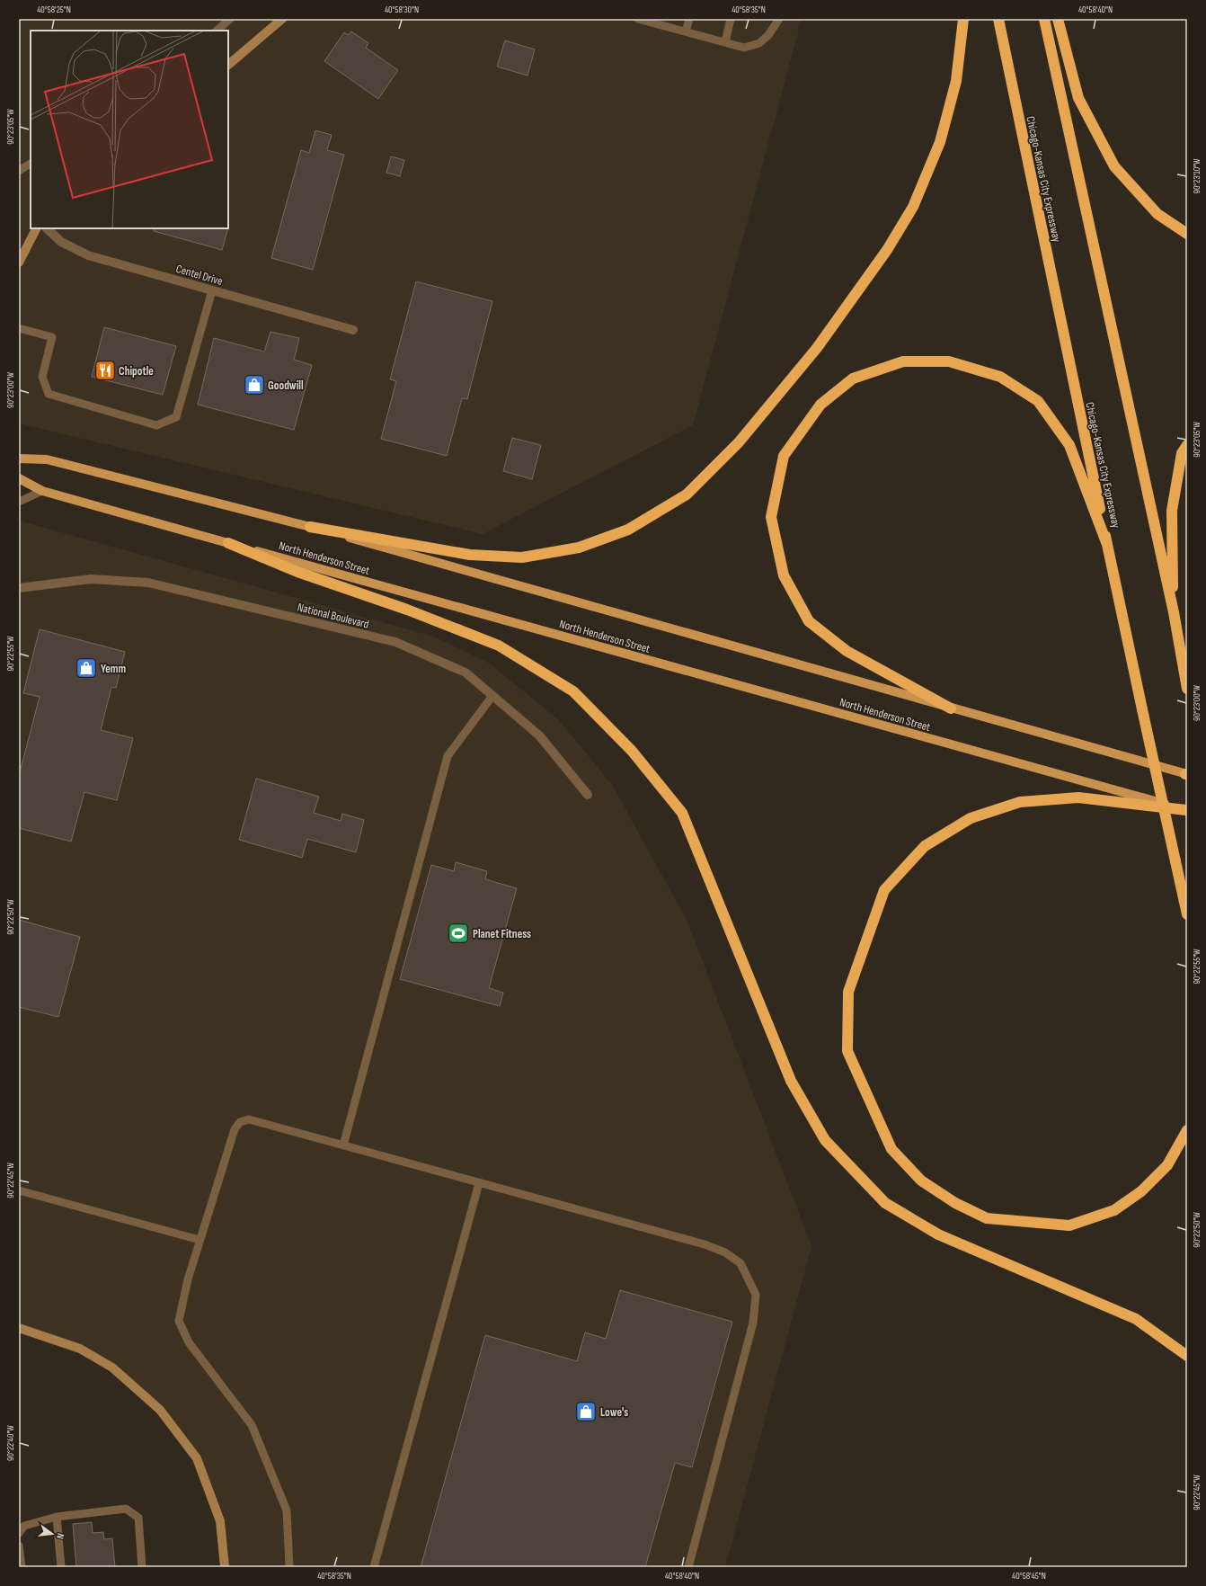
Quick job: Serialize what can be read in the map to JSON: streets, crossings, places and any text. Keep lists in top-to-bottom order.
{
  "streets": {
    "highway": ["Chicago-Kansas City Expressway"],
    "main road": ["North Henderson Street"],
    "street": ["Centel Drive", "National Boulevard"]
  },
  "places": {
    "restaurant": ["Chipotle"],
    "shop": ["Goodwill", "Yemm", "Lowe's"],
    "sports": ["Planet Fitness"]
  },
  "north": "right",
  "coordinates": [
    "40°58'25\"N",
    "40°58'30\"N",
    "40°58'35\"N",
    "40°58'40\"N",
    "90°23'05\"W",
    "90°23'10\"W",
    "90°23'00\"W",
    "90°22'55\"W",
    "90°22'50\"W",
    "90°22'45\"W",
    "90°22'40\"W",
    "40°58'45\"N"
  ]
}
